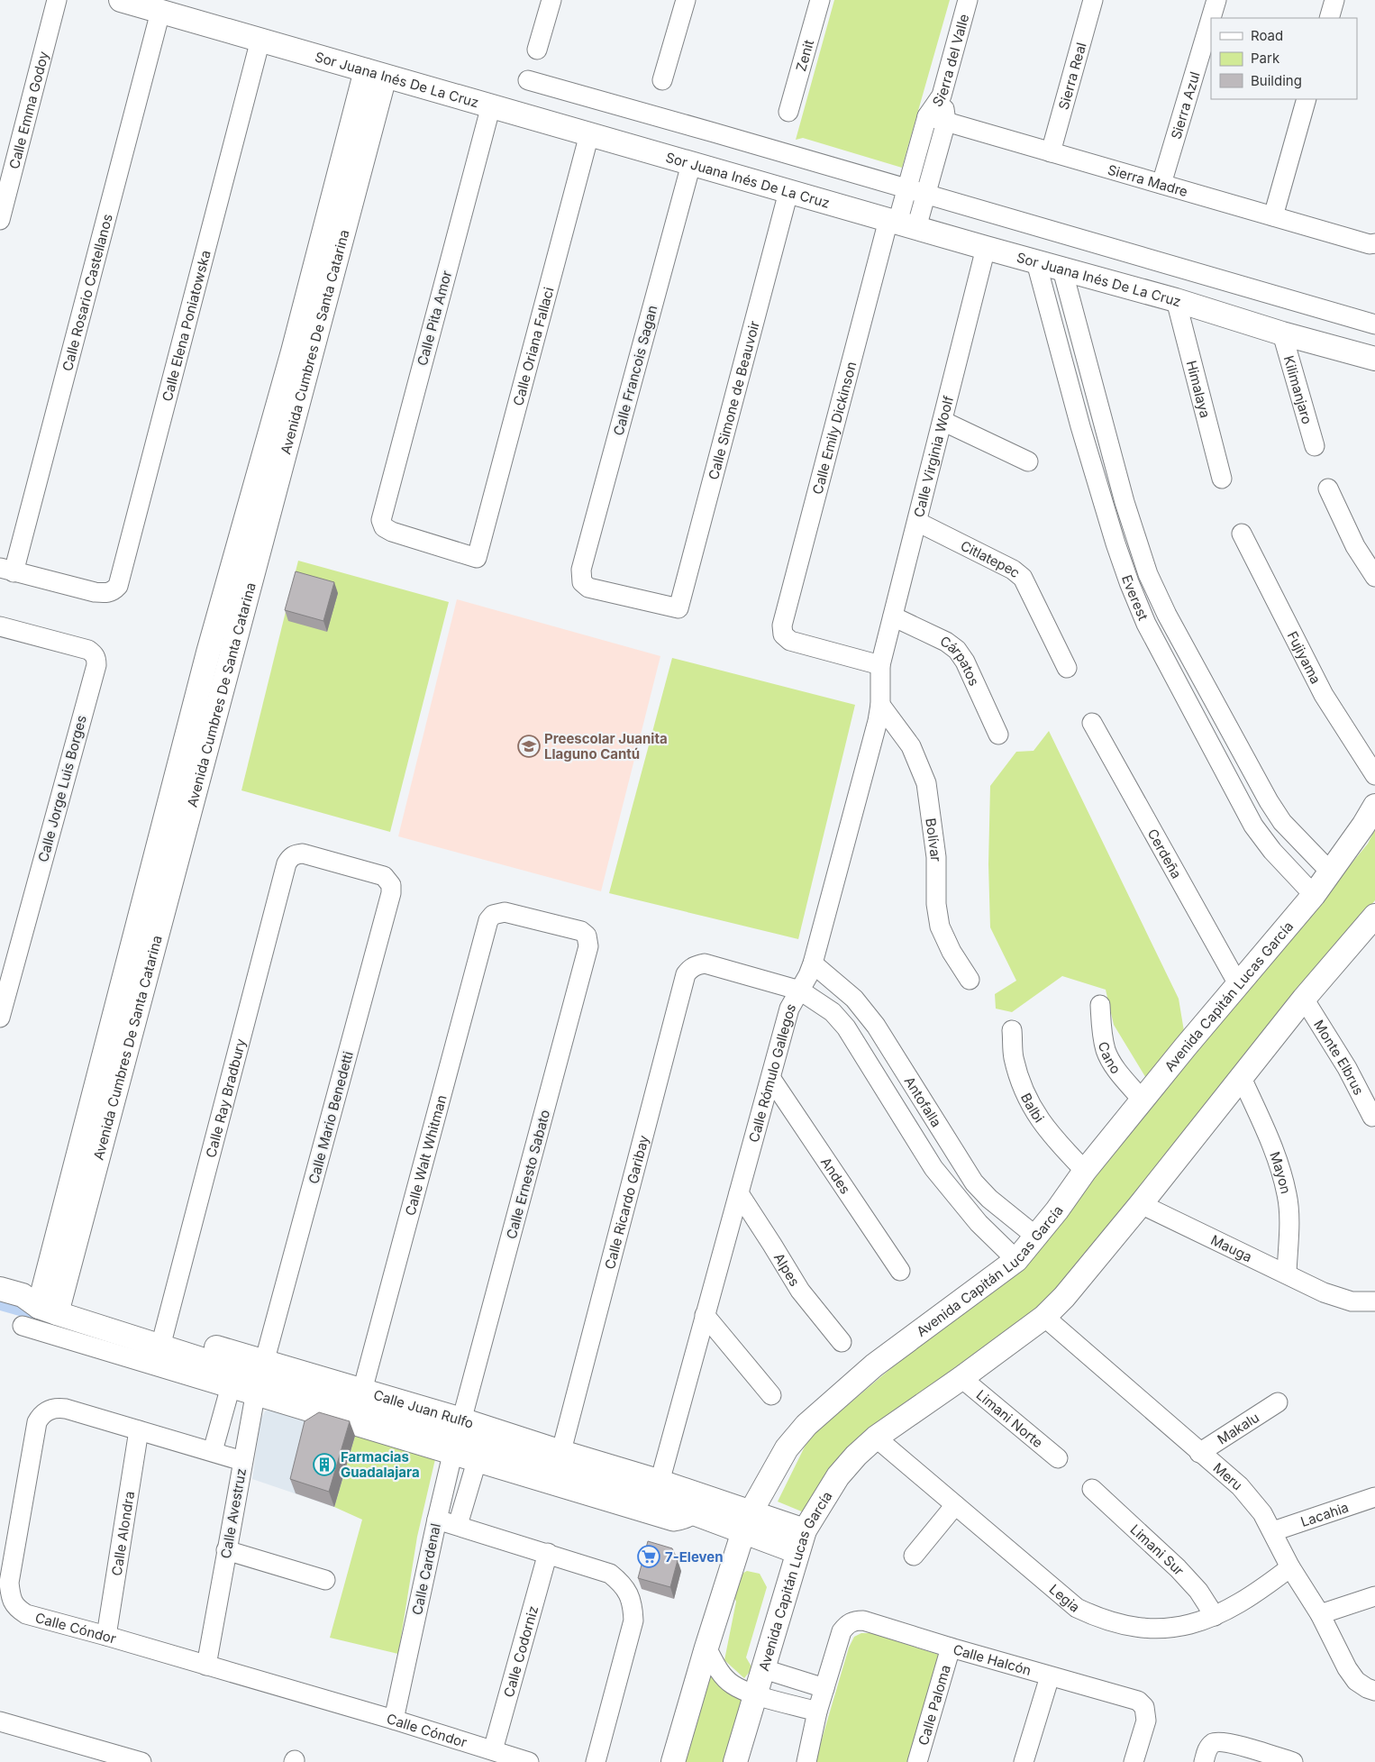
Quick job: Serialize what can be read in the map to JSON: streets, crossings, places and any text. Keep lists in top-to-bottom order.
{
  "streets": {
    "street": [
      "Zenit",
      "Sierra del Valle",
      "Sierra Real",
      "Sor Juana Inés De La Cruz",
      "Sierra Azul",
      "Calle Emma Godoy",
      "Sierra Madre",
      "Calle Rosario Castellanos",
      "Calle Pita Amor",
      "Calle Elena Poniatowska",
      "Avenida Cumbres De Santa Catarina",
      "Calle Oriana Fallaci",
      "Calle Francois Sagan",
      "Himalaya",
      "Kilimanjaro",
      "Calle Simone de Beauvoir",
      "Calle Emily Dickinson",
      "Calle Virginia Woolf",
      "Citlatepec",
      "Everest",
      "Fujiyama",
      "Cárpatos",
      "Calle Jorge Luis Borges",
      "Bolívar",
      "Cerdeña",
      "Avenida Capitán Lucas García",
      "Cano",
      "Monte Elbrus",
      "Calle Rómulo Gallegos",
      "Calle Ray Bradbury",
      "Antofalla",
      "Balbi",
      "Calle Mario Benedetti",
      "Calle Walt Whitman",
      "Mayon",
      "Calle Ernesto Sabato",
      "Andes",
      "Calle Ricardo Garibay",
      "Mauga",
      "Alpes",
      "Calle Juan Rulfo",
      "Limani Norte",
      "Makalu",
      "Meru",
      "Calle Avestruz",
      "Lacahia",
      "Calle Alondra",
      "Limani Sur",
      "Calle Cardenal",
      "Legia",
      "Calle Cóndor",
      "Calle Codorniz",
      "Calle Halcón",
      "Calle Paloma"
    ]
  },
  "crossings": [
    ["Sierra del Valle", "Sor Juana Inés De La Cruz"],
    ["Sierra del Valle", "Sierra Madre"],
    ["Sierra del Valle", "Calle Emily Dickinson"],
    ["Sierra Real", "Sierra Madre"],
    ["Sor Juana Inés De La Cruz", "Calle Rosario Castellanos"],
    ["Sor Juana Inés De La Cruz", "Calle Pita Amor"],
    ["Sor Juana Inés De La Cruz", "Calle Elena Poniatowska"],
    ["Sor Juana Inés De La Cruz", "Avenida Cumbres De Santa Catarina"],
    ["Sor Juana Inés De La Cruz", "Calle Oriana Fallaci"],
    ["Sor Juana Inés De La Cruz", "Calle Francois Sagan"],
    ["Sor Juana Inés De La Cruz", "Himalaya"],
    ["Sor Juana Inés De La Cruz", "Kilimanjaro"],
    ["Sor Juana Inés De La Cruz", "Calle Simone de Beauvoir"],
    ["Sor Juana Inés De La Cruz", "Calle Emily Dickinson"],
    ["Sor Juana Inés De La Cruz", "Calle Virginia Woolf"],
    ["Sor Juana Inés De La Cruz", "Everest"],
    ["Sierra Azul", "Sierra Madre"],
    ["Calle Rosario Castellanos", "Calle Elena Poniatowska"],
    ["Calle Pita Amor", "Calle Oriana Fallaci"],
    ["Avenida Cumbres De Santa Catarina", "Calle Juan Rulfo"],
    ["Calle Francois Sagan", "Calle Simone de Beauvoir"],
    ["Calle Emily Dickinson", "Calle Virginia Woolf"],
    ["Calle Emily Dickinson", "Calle Rómulo Gallegos"],
    ["Calle Virginia Woolf", "Citlatepec"],
    ["Calle Virginia Woolf", "Cárpatos"],
    ["Calle Virginia Woolf", "Calle Rómulo Gallegos"],
    ["Everest", "Avenida Capitán Lucas García"],
    ["Bolívar", "Calle Rómulo Gallegos"],
    ["Cerdeña", "Avenida Capitán Lucas García"],
    ["Avenida Capitán Lucas García", "Cano"],
    ["Avenida Capitán Lucas García", "Monte Elbrus"],
    ["Avenida Capitán Lucas García", "Antofalla"],
    ["Avenida Capitán Lucas García", "Balbi"],
    ["Avenida Capitán Lucas García", "Mayon"],
    ["Avenida Capitán Lucas García", "Mauga"],
    ["Avenida Capitán Lucas García", "Calle Juan Rulfo"],
    ["Avenida Capitán Lucas García", "Limani Norte"],
    ["Avenida Capitán Lucas García", "Meru"],
    ["Avenida Capitán Lucas García", "Legia"],
    ["Calle Rómulo Gallegos", "Antofalla"],
    ["Calle Rómulo Gallegos", "Andes"],
    ["Calle Rómulo Gallegos", "Alpes"],
    ["Calle Rómulo Gallegos", "Calle Juan Rulfo"],
    ["Calle Ray Bradbury", "Calle Mario Benedetti"],
    ["Calle Ray Bradbury", "Calle Juan Rulfo"],
    ["Antofalla", "Calle Ricardo Garibay"],
    ["Calle Mario Benedetti", "Calle Juan Rulfo"],
    ["Calle Mario Benedetti", "Calle Avestruz"],
    ["Calle Walt Whitman", "Calle Ernesto Sabato"],
    ["Calle Walt Whitman", "Calle Juan Rulfo"],
    ["Mayon", "Mauga"],
    ["Calle Ernesto Sabato", "Calle Juan Rulfo"],
    ["Calle Ernesto Sabato", "Calle Cardenal"],
    ["Calle Ricardo Garibay", "Calle Juan Rulfo"],
    ["Calle Juan Rulfo", "Calle Avestruz"],
    ["Calle Juan Rulfo", "Calle Cardenal"],
    ["Makalu", "Meru"],
    ["Meru", "Lacahia"],
    ["Meru", "Legia"],
    ["Calle Avestruz", "Calle Cóndor"],
    ["Calle Alondra", "Calle Cóndor"],
    ["Limani Sur", "Legia"],
    ["Calle Cardenal", "Calle Cóndor"],
    ["Calle Cóndor", "Calle Codorniz"],
    ["Calle Halcón", "Calle Paloma"]
  ],
  "places": {
    "school or university": ["Preescolar Juanita Llaguno Cantú"],
    "building": ["Farmacias Guadalajara"],
    "supermarket": ["7-Eleven"]
  },
  "legend": ["Road", "Park", "Building"]
}
